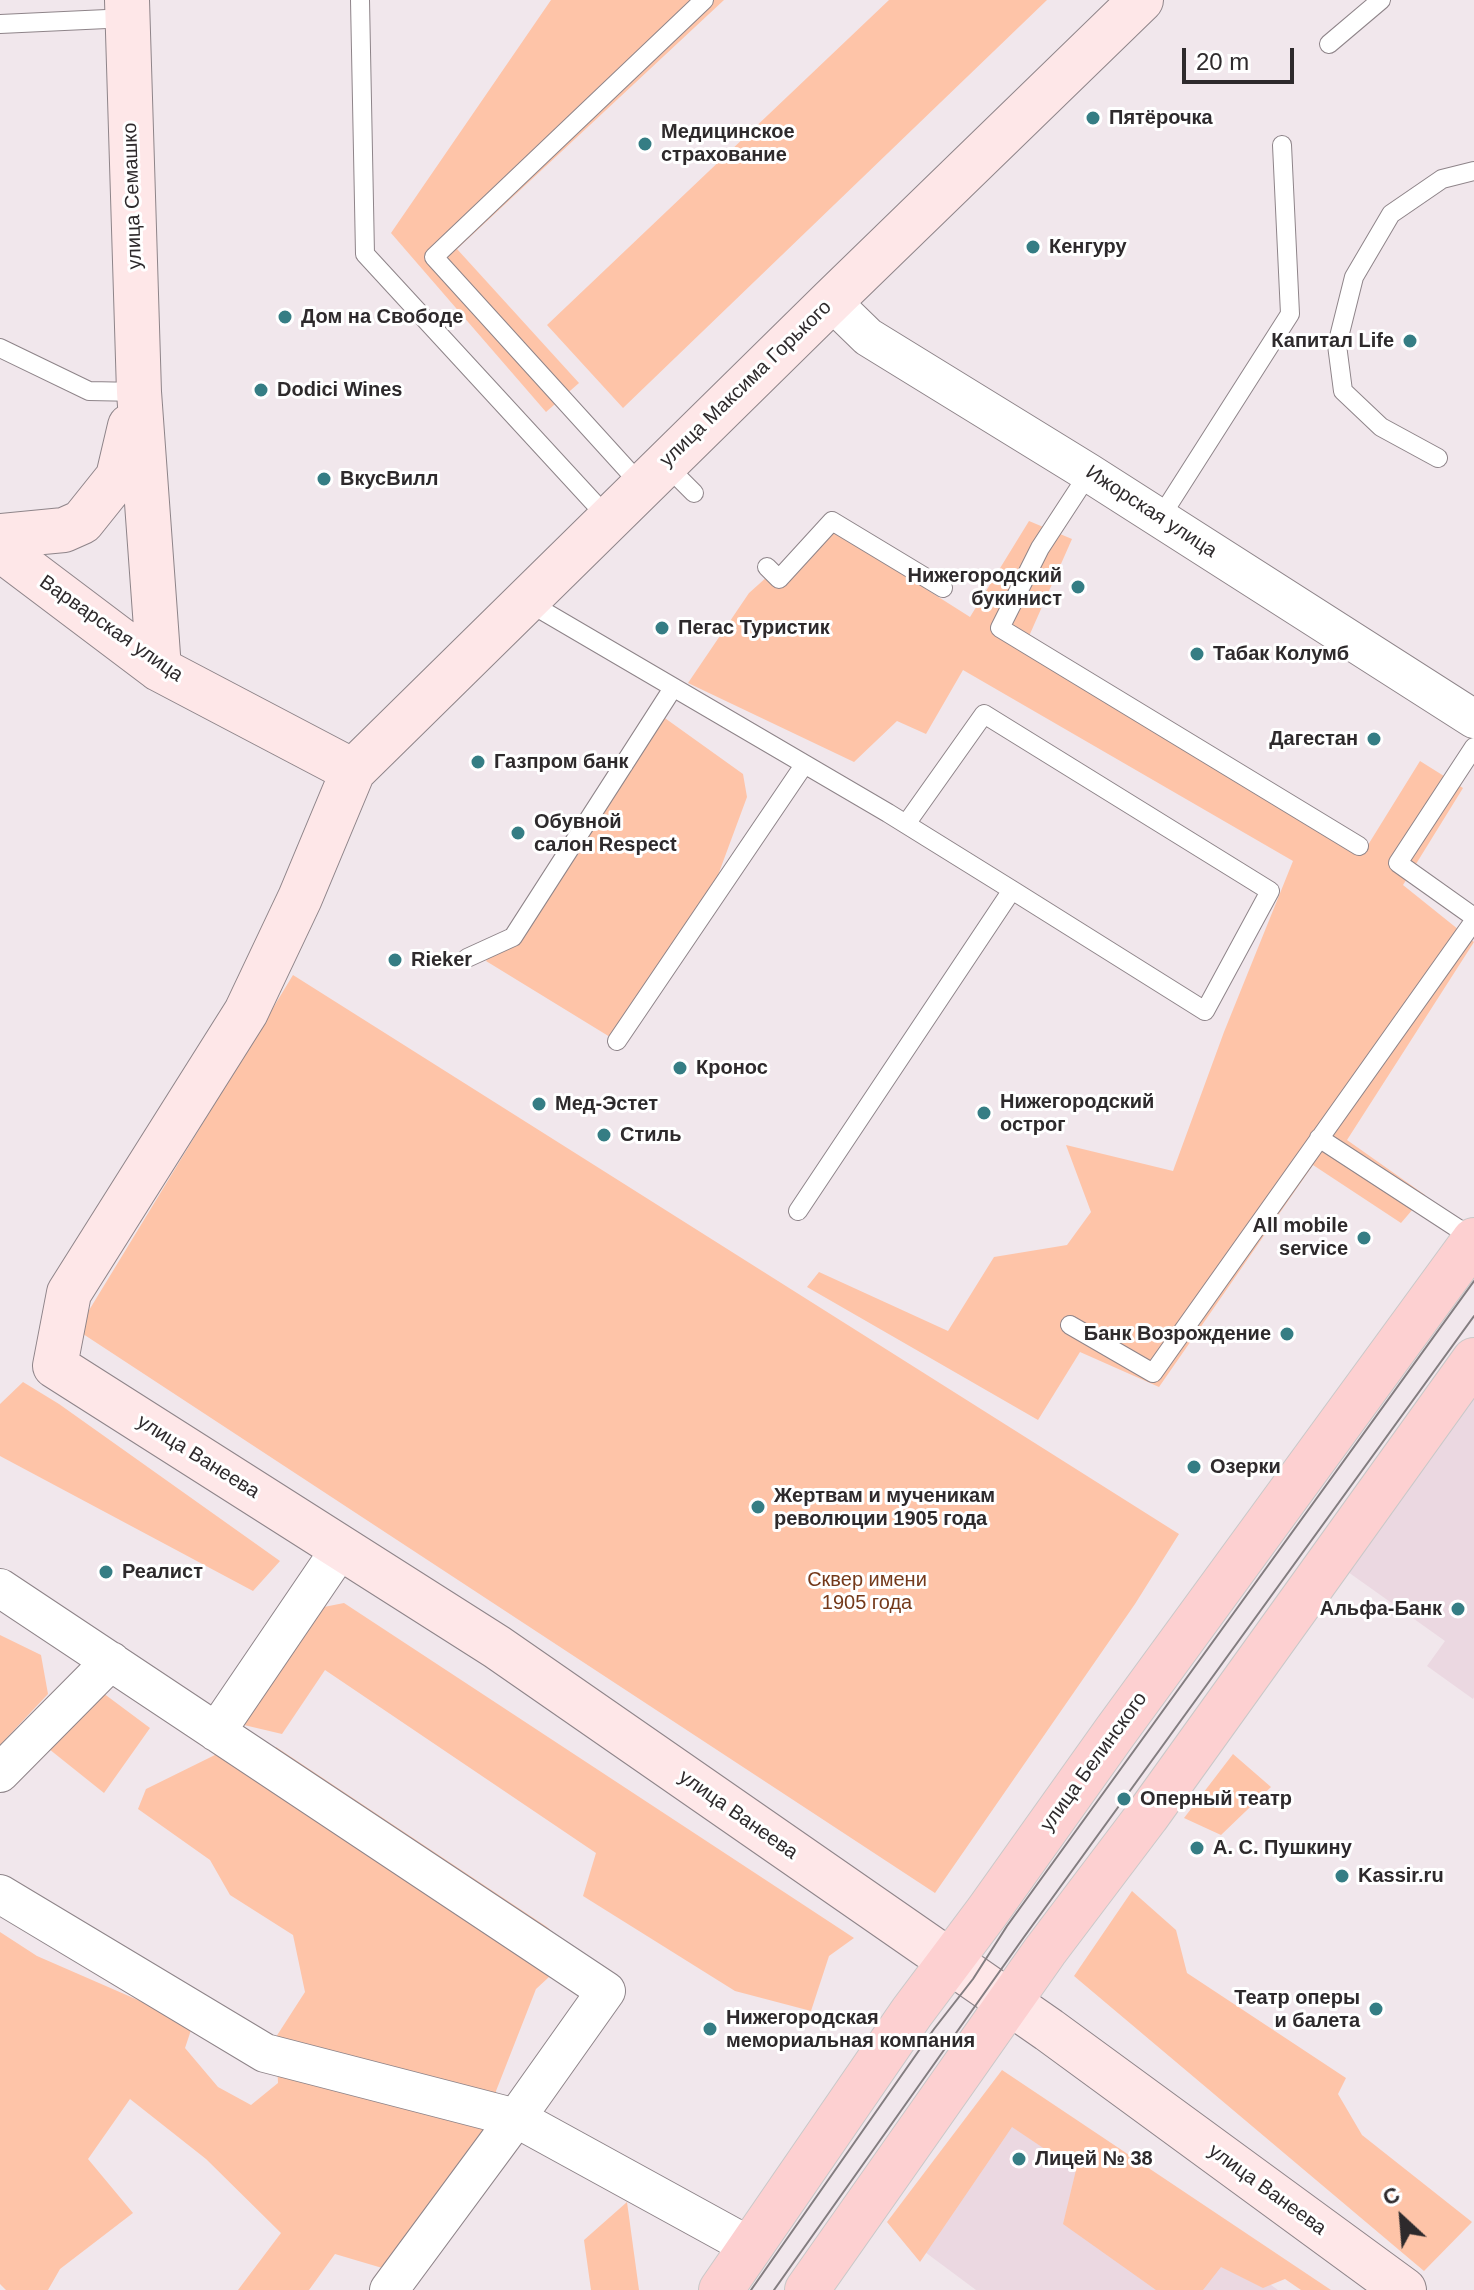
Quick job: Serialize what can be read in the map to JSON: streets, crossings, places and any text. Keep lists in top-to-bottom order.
{
  "streets": {
    "main road": [
      "улица Семашко",
      "улица Максима Горького",
      "Варварская улица",
      "улица Ванеева",
      "улица Белинского"
    ],
    "street": ["Ижорская улица"]
  },
  "crossings": [
    ["улица Семашко", "Варварская улица"],
    ["улица Максима Горького", "Ижорская улица"],
    ["улица Максима Горького", "Варварская улица"],
    ["улица Максима Горького", "улица Ванеева"],
    ["Варварская улица", "улица Ванеева"],
    ["улица Ванеева", "улица Белинского"]
  ],
  "parks": ["Сквер имени 1905 года"],
  "places": [
    "Пятёрочка",
    "Медицинское страхование",
    "Кенгуру",
    "Дом на Свободе",
    "Капитал Life",
    "Dodici Wines",
    "ВкусВилл",
    "Нижегородский букинист",
    "Пегас Туристик",
    "Табак Колумб",
    "Дагестан",
    "Газпром банк",
    "Обувной салон Respect",
    "Rieker",
    "Кронос",
    "Мед-Эстет",
    "Нижегородский острог",
    "Стиль",
    "All mobile service",
    "Банк Возрождение",
    "Озерки",
    "Жертвам и мученикам революции 1905 года",
    "Реалист",
    "Альфа-Банк",
    "Оперный театр",
    "А. С. Пушкину",
    "Kassir.ru",
    "Театр оперы и балета",
    "Нижегородская мемориальная компания",
    "Лицей № 38"
  ],
  "scale_bar": "20 m",
  "north": "top left"
}
